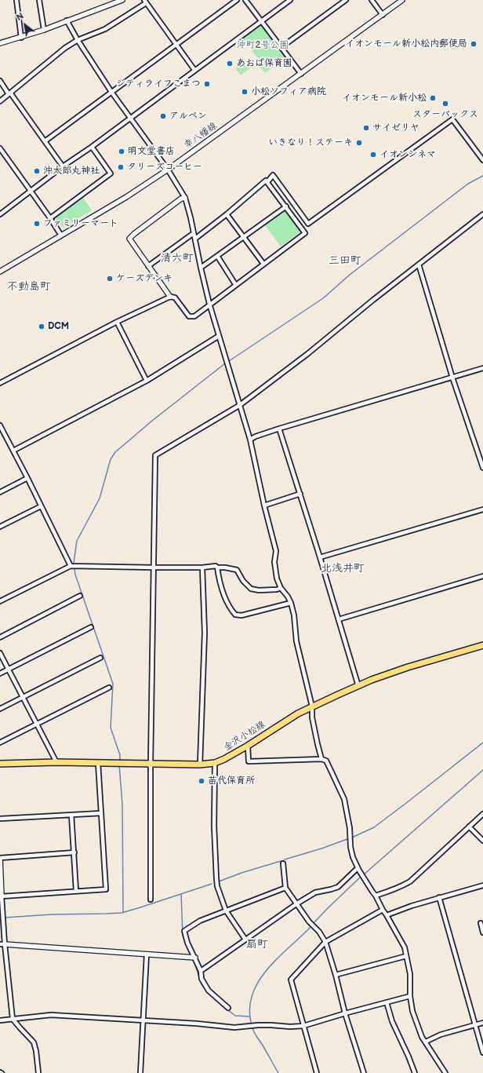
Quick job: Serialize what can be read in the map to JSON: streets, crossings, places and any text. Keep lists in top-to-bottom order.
{
  "streets": {
    "main road": ["金沢小松線"],
    "street": ["幸八幡線"]
  },
  "districts": [
    "清六町",
    "三田町",
    "不動島町",
    "北浅井町",
    "扇町"
  ],
  "parks": ["沖町2号公園"],
  "places": [
    "イオンモール新小松内郵便局",
    "あおば保育園",
    "シティライフこまつ",
    "小松ソフィア病院",
    "イオンモール新小松",
    "スターバックス",
    "アルペン",
    "サイゼリヤ",
    "いきなり！ステーキ",
    "明文堂書店",
    "イオンシネマ",
    "タリーズコーヒー",
    "沖太郎丸神社",
    "ファミリーマート",
    "ケーズデンキ",
    "DCM",
    "苗代保育所"
  ],
  "north": "top left"
}
